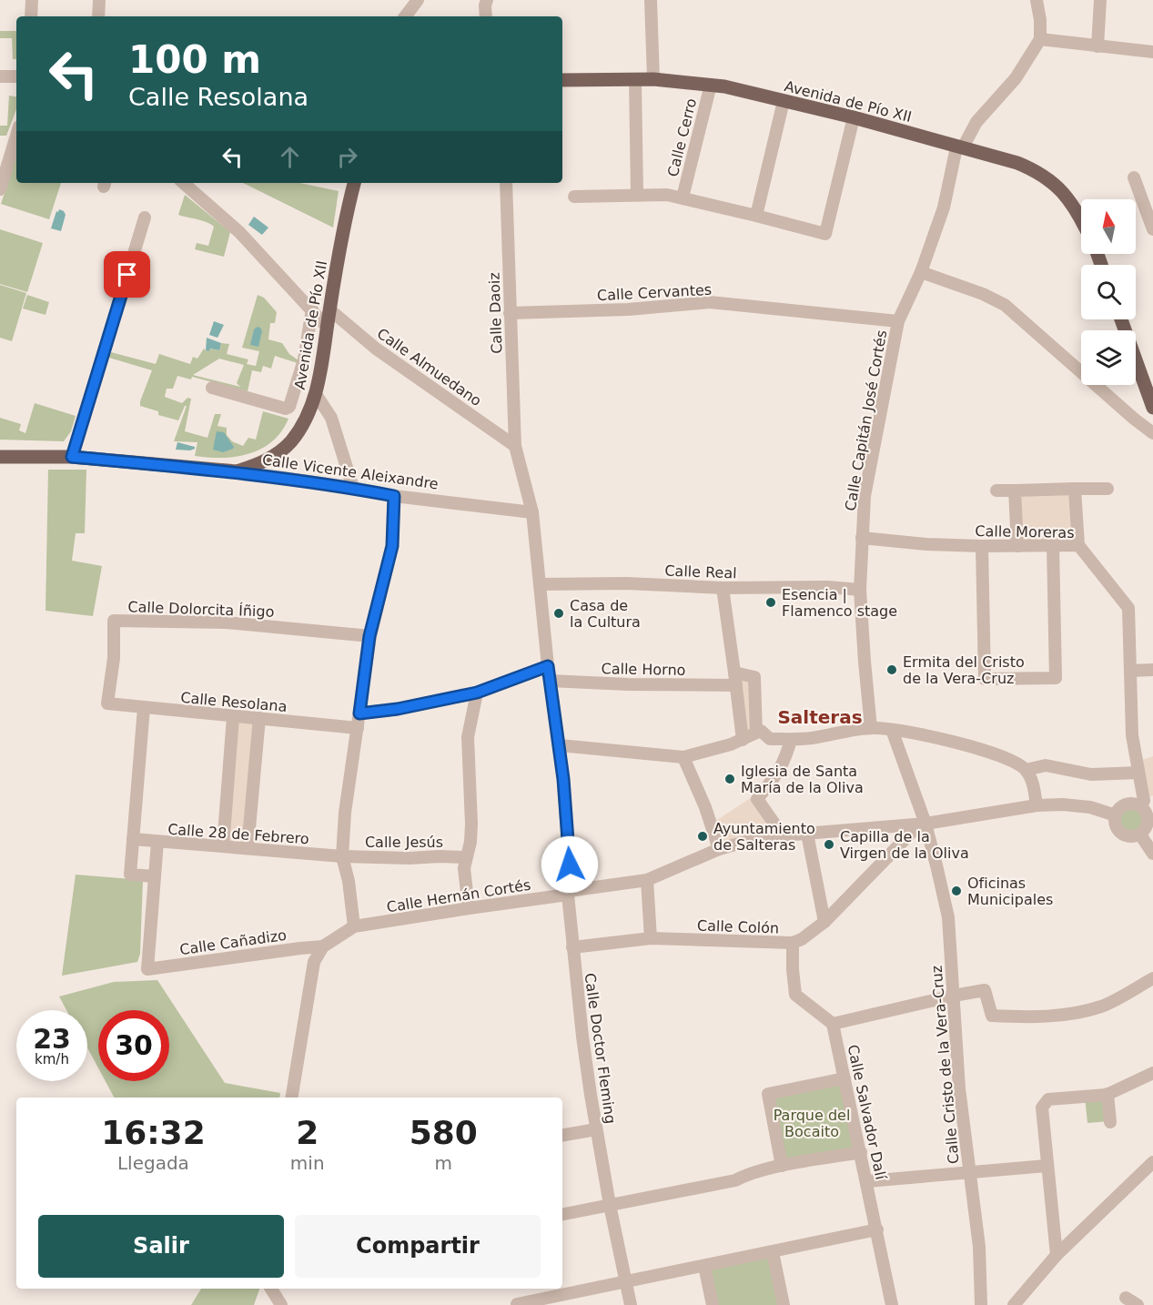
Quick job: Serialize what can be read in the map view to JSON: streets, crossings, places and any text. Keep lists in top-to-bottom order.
{
  "streets": {
    "main road": ["Avenida de Pío XII", "Calle Vicente Aleixandre"],
    "street": [
      "Calle Cerro",
      "Calle Cervantes",
      "Calle Daoiz",
      "Calle Almuedano",
      "Calle Capitán José Cortés",
      "Calle Moreras",
      "Calle Real",
      "Calle Dolorcita Íñigo",
      "Calle Horno",
      "Calle Resolana",
      "Calle 28 de Febrero",
      "Calle Jesús",
      "Calle Hernán Cortés",
      "Calle Colón",
      "Calle Cañadizo",
      "Calle Doctor Fleming",
      "Calle Cristo de la Vera-Cruz",
      "Calle Salvador Dalí"
    ]
  },
  "crossings": [
    ["Avenida de Pío XII", "Calle Cerro"],
    ["Avenida de Pío XII", "Calle Almuedano"],
    ["Avenida de Pío XII", "Calle Capitán José Cortés"],
    ["Avenida de Pío XII", "Calle Vicente Aleixandre"],
    ["Calle Cervantes", "Calle Daoiz"],
    ["Calle Cervantes", "Calle Capitán José Cortés"],
    ["Calle Daoiz", "Calle Almuedano"],
    ["Calle Daoiz", "Calle Vicente Aleixandre"],
    ["Calle Daoiz", "Calle Real"],
    ["Calle Daoiz", "Calle Doctor Fleming"],
    ["Calle Capitán José Cortés", "Calle Moreras"],
    ["Calle Capitán José Cortés", "Calle Real"],
    ["Calle Moreras", "Calle Hernán Cortés"],
    ["Calle Dolorcita Íñigo", "Calle Resolana"],
    ["Calle Horno", "Calle Doctor Fleming"],
    ["Calle 28 de Febrero", "Calle Jesús"],
    ["Calle Hernán Cortés", "Calle Colón"],
    ["Calle Hernán Cortés", "Calle Doctor Fleming"],
    ["Calle Hernán Cortés", "Calle Cristo de la Vera-Cruz"],
    ["Calle Colón", "Calle Doctor Fleming"],
    ["Calle Colón", "Calle Cristo de la Vera-Cruz"]
  ],
  "districts": ["Salteras"],
  "parks": ["Parque del Bocaito"],
  "places": [
    "Esencia | Flamenco stage",
    "Casa de la Cultura",
    "Ermita del Cristo de la Vera-Cruz",
    "Iglesia de Santa María de la Oliva",
    "Ayuntamiento de Salteras",
    "Capilla de la Virgen de la Oliva",
    "Oficinas Municipales"
  ],
  "north": "top",
  "page": {
    "turn": ["100 m", "Calle Resolana"],
    "speed": "23 km/h",
    "limit": "30",
    "eta": [
      "16:32",
      "Llegada",
      "2",
      "min",
      "580",
      "m"
    ],
    "buttons": ["Salir", "Compartir"]
  }
}
